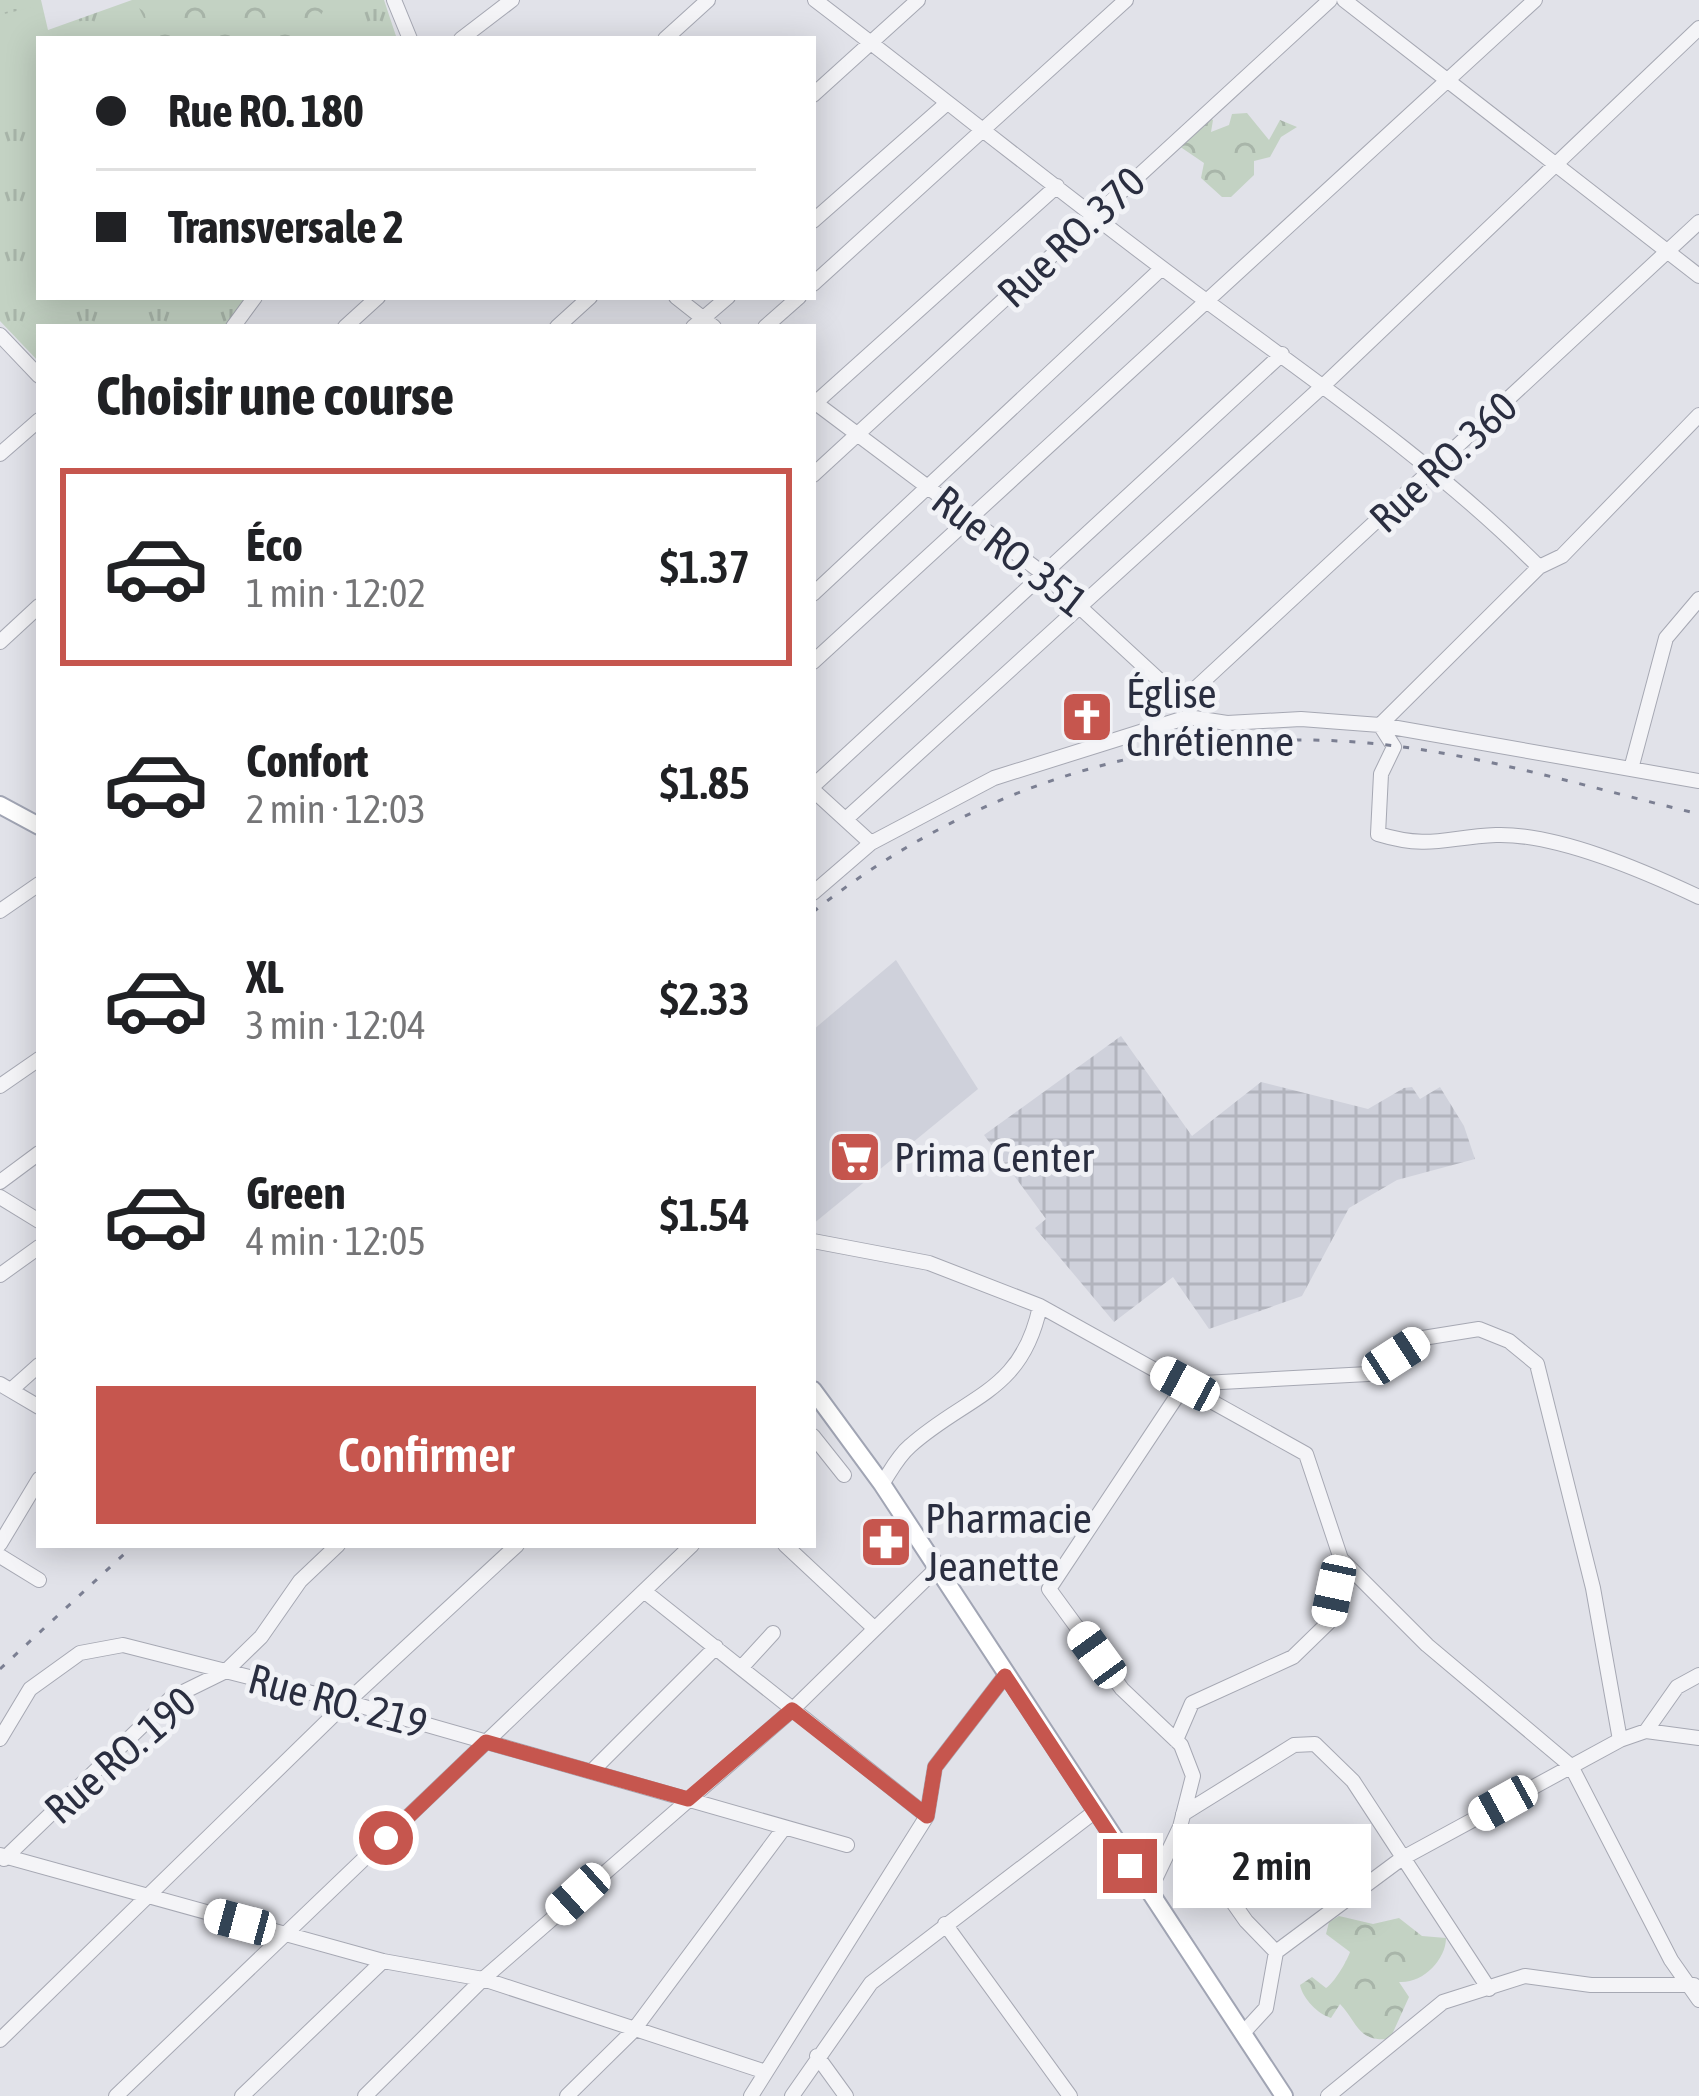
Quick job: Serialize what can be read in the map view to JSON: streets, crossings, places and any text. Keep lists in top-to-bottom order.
{
  "streets": {
    "street": [
      "Rue RO. 370",
      "Rue RO. 360",
      "Rue RO. 351",
      "Rue RO. 219",
      "Rue RO. 190"
    ]
  },
  "crossings": [
    ["Rue RO. 370", "Rue RO. 351"],
    ["Rue RO. 360", "Rue RO. 351"],
    ["Rue RO. 219", "Rue RO. 190"]
  ],
  "places": {
    "church": ["Église chrétienne"],
    "supermarket": ["Prima Center"],
    "pharmacy": ["Pharmacie Jeanette"]
  },
  "page": {
    "banner": ["Rue RO. 180", "Transversale 2"],
    "heading": "Choisir une course",
    "list": [
      {
        "name": "Éco",
        "note": "1 min · 12:02",
        "value": "$1.37"
      },
      {
        "name": "Confort",
        "note": "2 min · 12:03",
        "value": "$1.85"
      },
      {
        "name": "XL",
        "note": "3 min · 12:04",
        "value": "$2.33"
      },
      {
        "name": "Green",
        "note": "4 min · 12:05",
        "value": "$1.54"
      }
    ],
    "buttons": "Confirmer",
    "bubble": "2 min"
  }
}
